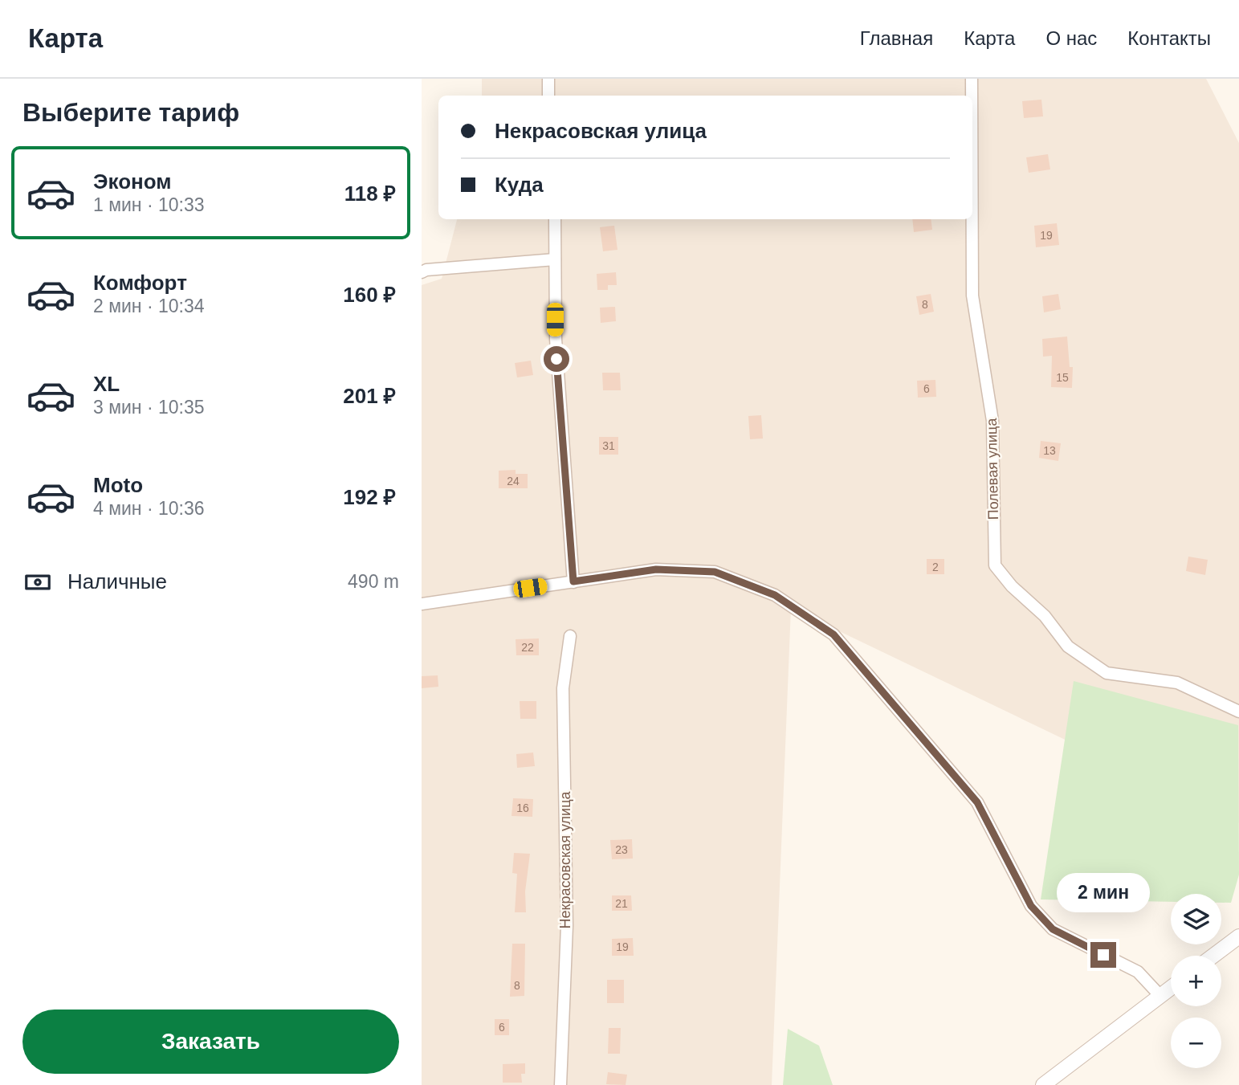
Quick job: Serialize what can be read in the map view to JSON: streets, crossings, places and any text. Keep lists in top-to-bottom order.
{
  "streets": {
    "street": ["Полевая улица", "Некрасовская улица"]
  },
  "house_numbers": [
    "19",
    "8",
    "15",
    "6",
    "31",
    "13",
    "24",
    "2",
    "22",
    "16",
    "23",
    "21",
    "19",
    "8",
    "6"
  ],
  "page": {
    "header": "Карта",
    "nav": [
      "Главная",
      "Карта",
      "О нас",
      "Контакты"
    ],
    "heading": "Выберите тариф",
    "banner": ["Некрасовская улица", "Куда"],
    "list": [
      {
        "name": "Эконом",
        "note": "1 мин · 10:33",
        "value": "118 ₽"
      },
      {
        "name": "Комфорт",
        "note": "2 мин · 10:34",
        "value": "160 ₽"
      },
      {
        "name": "XL",
        "note": "3 мин · 10:35",
        "value": "201 ₽"
      },
      {
        "name": "Moto",
        "note": "4 мин · 10:36",
        "value": "192 ₽"
      }
    ],
    "pay": ["Наличные", "490 m"],
    "bubble": "2 мин",
    "map_buttons": ["+", "−"],
    "buttons": "Заказать"
  }
}
